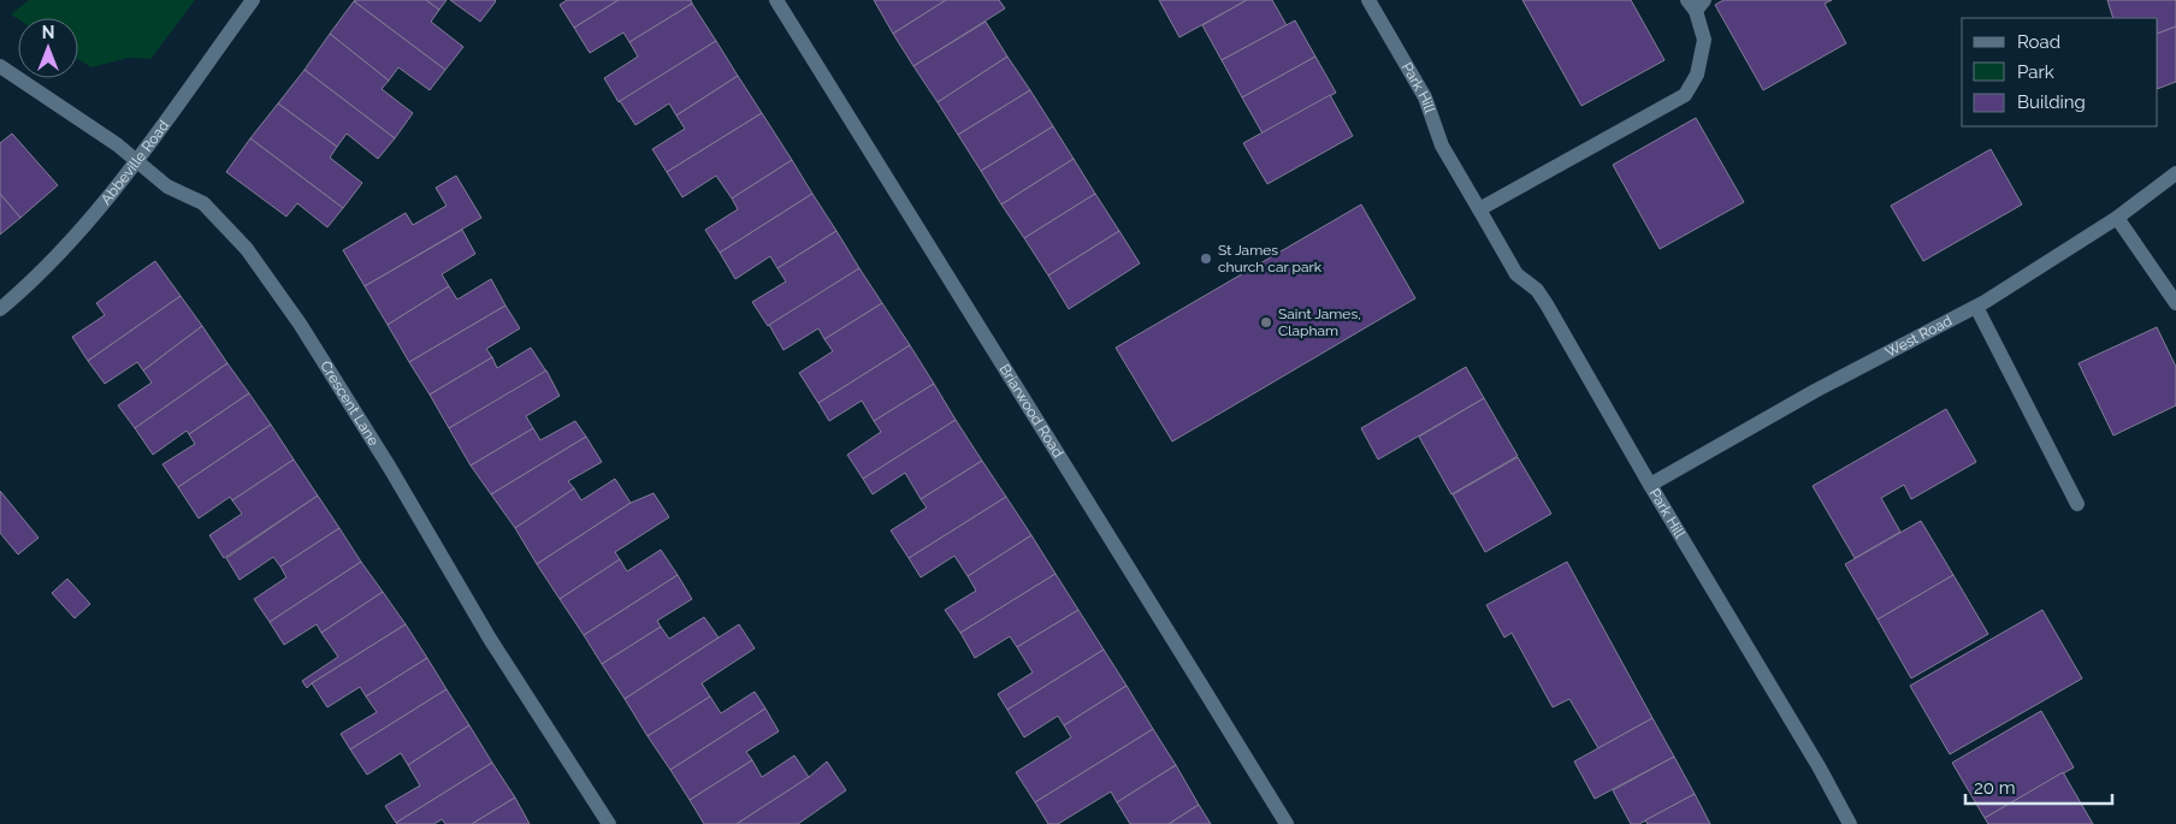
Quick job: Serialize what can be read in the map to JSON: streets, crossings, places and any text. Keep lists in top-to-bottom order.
{
  "streets": {
    "street": [
      "Park Hill",
      "Abbeville Road",
      "West Road",
      "Crescent Lane",
      "Briarwood Road"
    ]
  },
  "crossings": [
    ["Park Hill", "West Road"],
    ["Abbeville Road", "Crescent Lane"]
  ],
  "places": ["St James church car park", "Saint James, Clapham"],
  "legend": ["Road", "Park", "Building"],
  "scale_bar": "20 m",
  "north": "top"
}
